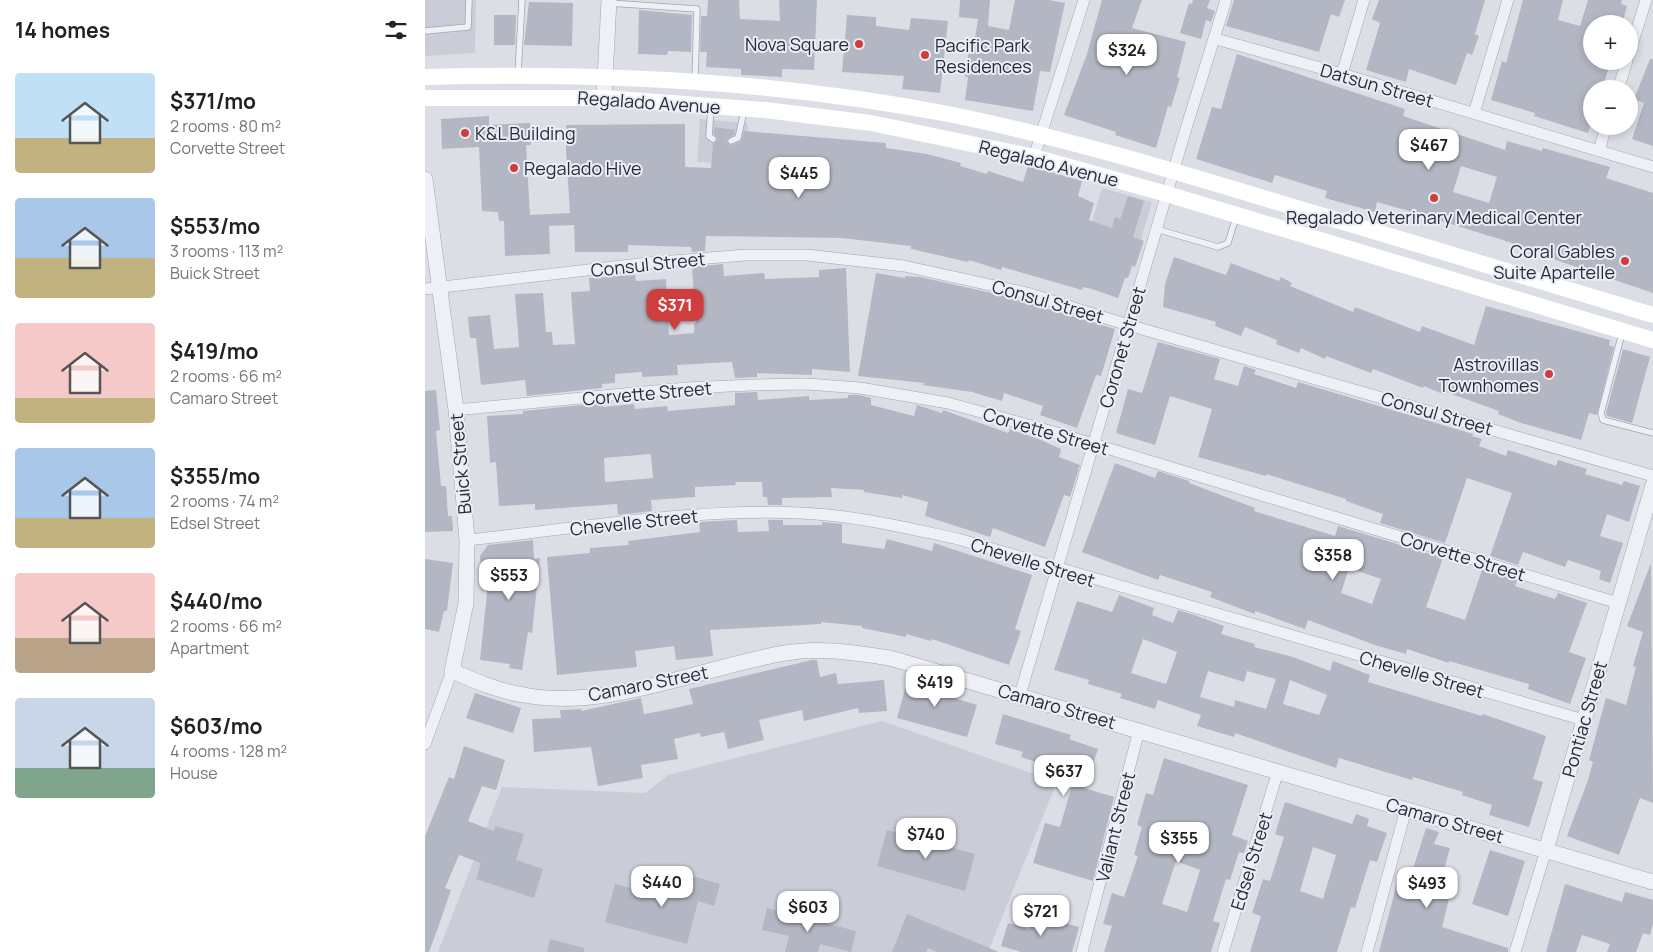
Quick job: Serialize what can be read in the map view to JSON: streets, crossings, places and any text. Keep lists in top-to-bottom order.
{
  "streets": {
    "main road": ["Regalado Avenue"],
    "street": [
      "Datsun Street",
      "Consul Street",
      "Coronet Street",
      "Corvette Street",
      "Buick Street",
      "Chevelle Street",
      "Camaro Street",
      "Pontiac Street",
      "Valiant Street",
      "Edsel Street"
    ]
  },
  "crossings": [
    ["Datsun Street", "Coronet Street"],
    ["Regalado Avenue", "Coronet Street"],
    ["Consul Street", "Coronet Street"],
    ["Consul Street", "Buick Street"],
    ["Coronet Street", "Corvette Street"],
    ["Coronet Street", "Chevelle Street"],
    ["Coronet Street", "Camaro Street"],
    ["Corvette Street", "Buick Street"],
    ["Corvette Street", "Pontiac Street"],
    ["Buick Street", "Chevelle Street"],
    ["Buick Street", "Camaro Street"],
    ["Chevelle Street", "Pontiac Street"],
    ["Camaro Street", "Pontiac Street"],
    ["Camaro Street", "Valiant Street"],
    ["Camaro Street", "Edsel Street"]
  ],
  "places": [
    "Nova Square",
    "Pacific Park Residences",
    "K&L Building",
    "Regalado Hive",
    "Regalado Veterinary Medical Center",
    "Coral Gables Suite Apartelle",
    "Astrovillas Townhomes"
  ],
  "page": {
    "heading": "14 homes",
    "map_buttons": ["+", "−"],
    "price": [
      "$324",
      "$467",
      "$445",
      "$371",
      "$358",
      "$553",
      "$419",
      "$637",
      "$740",
      "$355",
      "$440",
      "$493",
      "$603",
      "$721"
    ],
    "list": [
      {
        "name": "$371/mo",
        "note": "2 rooms · 80 m² · Corvette Street"
      },
      {
        "name": "$553/mo",
        "note": "3 rooms · 113 m² · Buick Street"
      },
      {
        "name": "$419/mo",
        "note": "2 rooms · 66 m² · Camaro Street"
      },
      {
        "name": "$355/mo",
        "note": "2 rooms · 74 m² · Edsel Street"
      },
      {
        "name": "$440/mo",
        "note": "2 rooms · 66 m² · Apartment"
      },
      {
        "name": "$603/mo",
        "note": "4 rooms · 128 m² · House"
      }
    ]
  }
}
